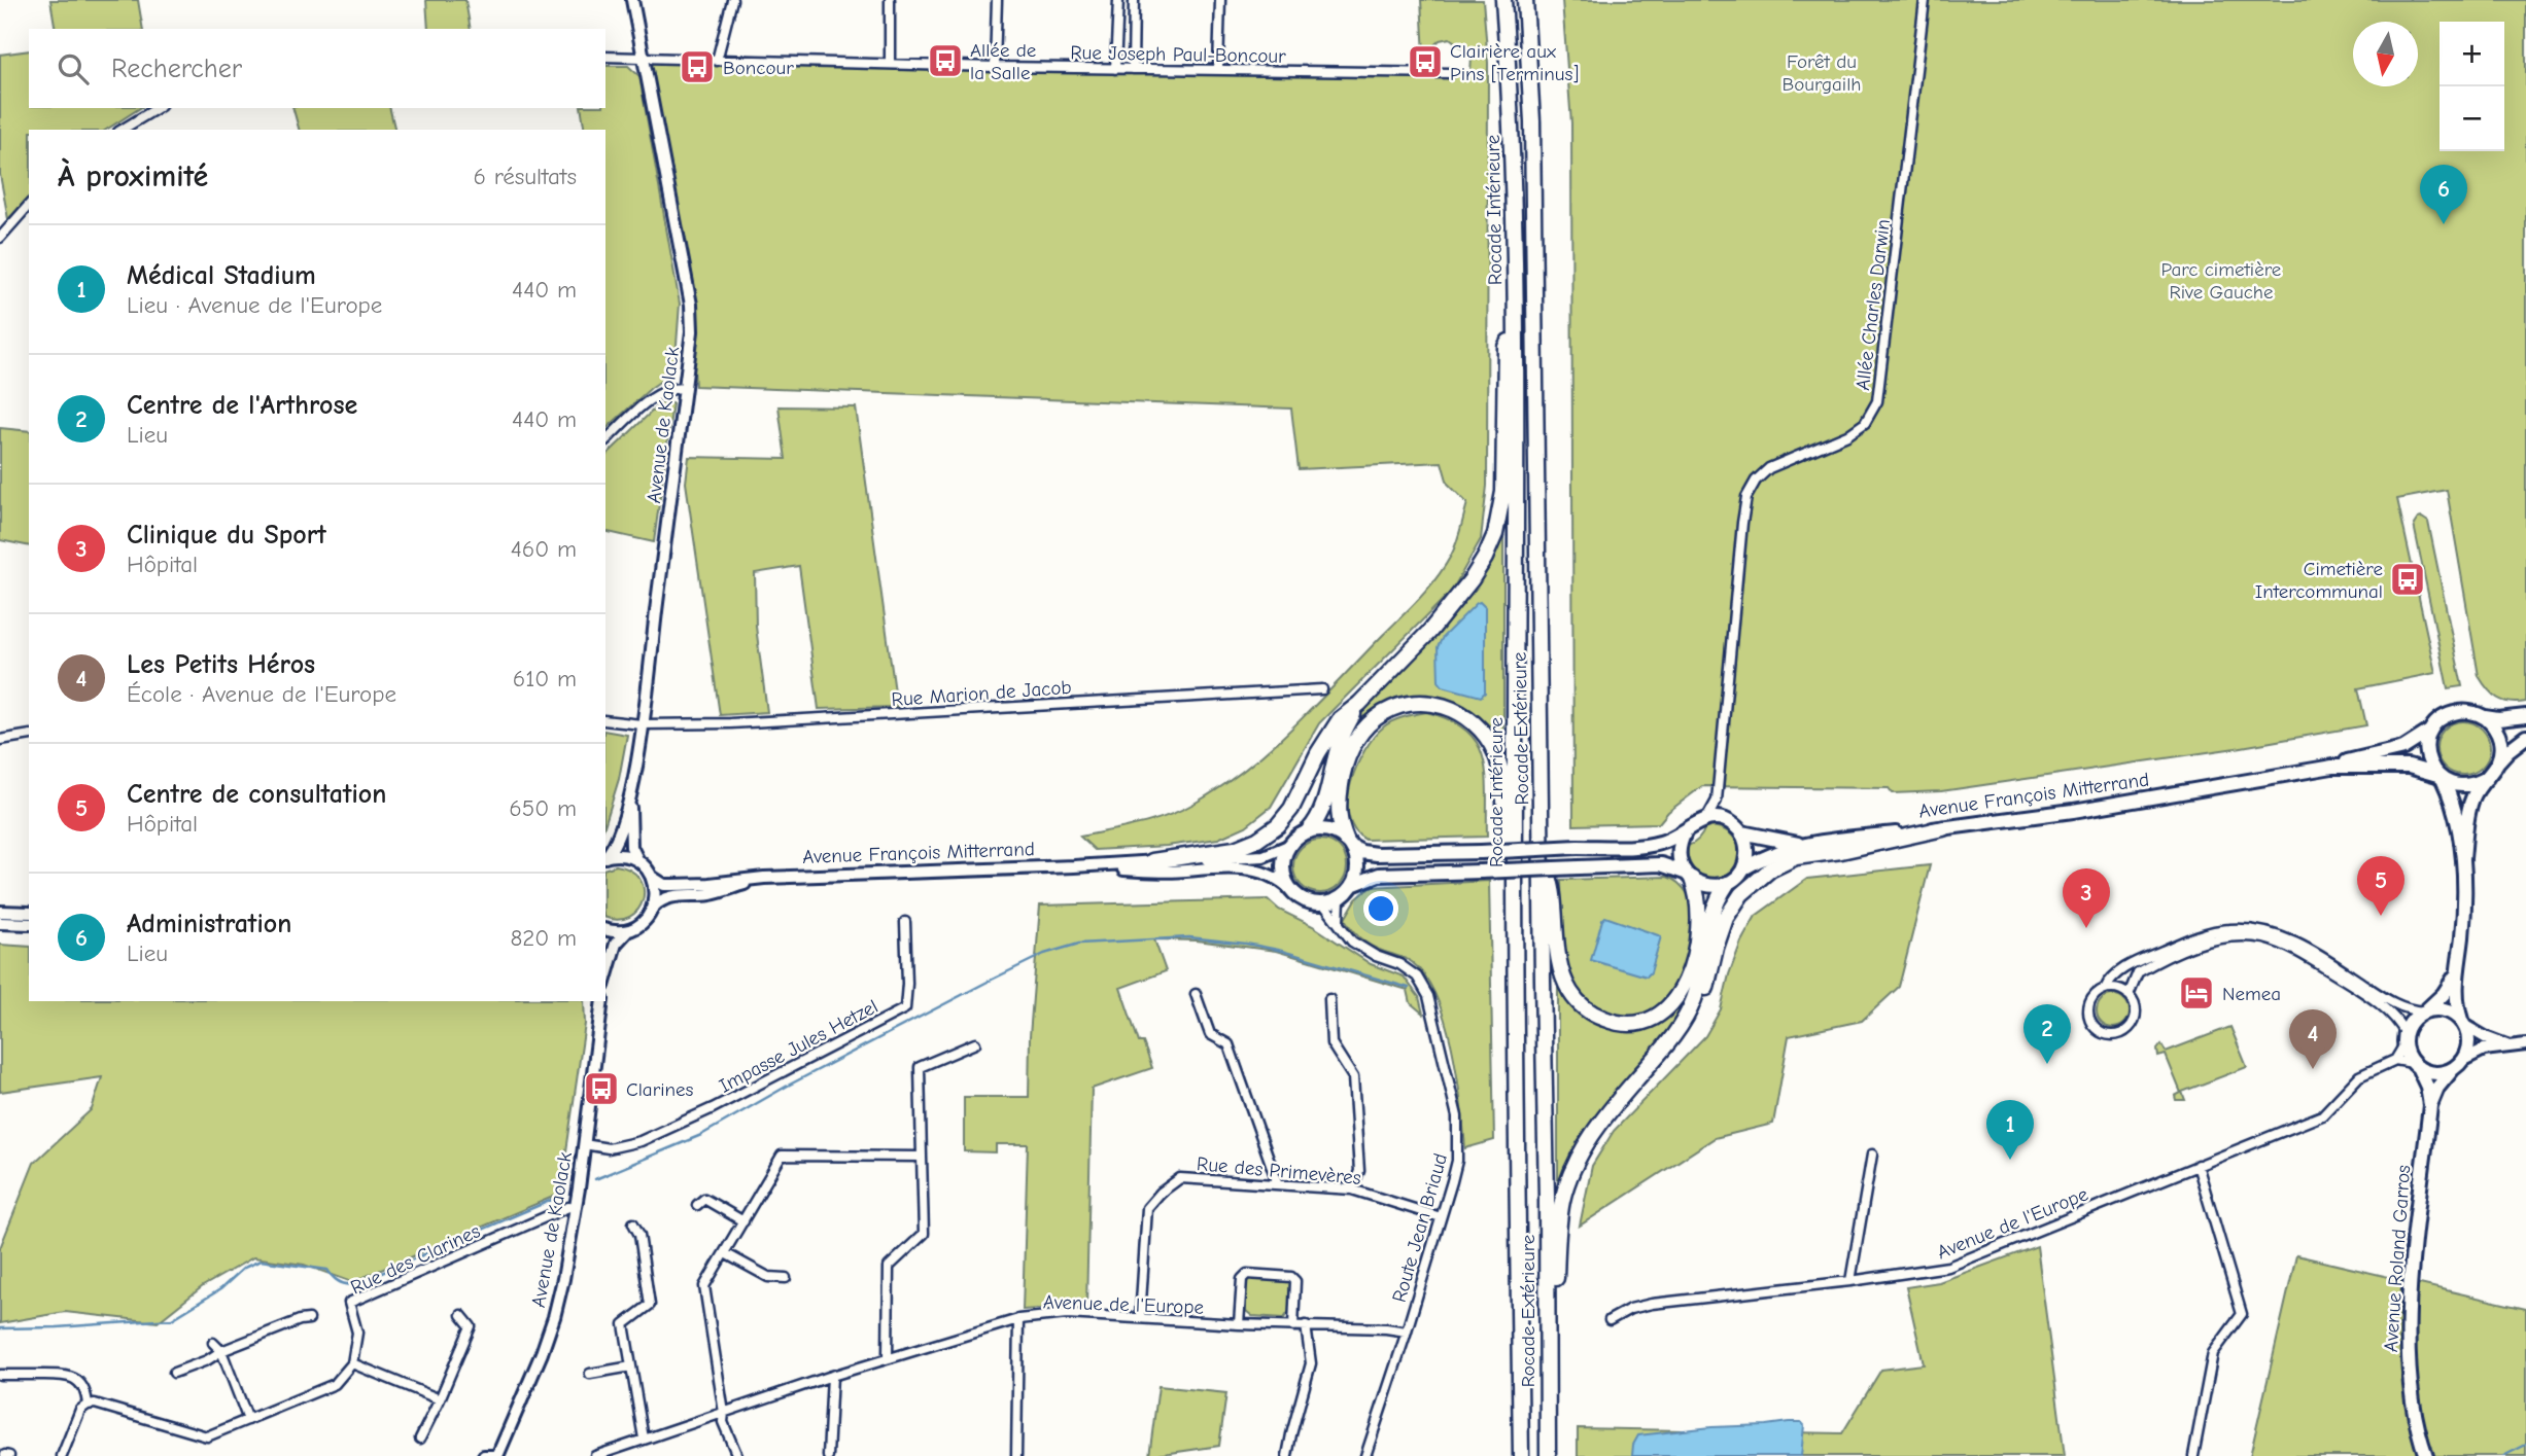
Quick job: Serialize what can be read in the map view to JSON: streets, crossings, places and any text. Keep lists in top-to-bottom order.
{
  "streets": {
    "highway": ["Rocade Intérieure", "Rocade Extérieure"],
    "main road": ["Avenue de Kaolack", "Avenue François Mitterrand", "Avenue Roland Garros"],
    "street": [
      "Rue Joseph Paul-Boncour",
      "Allée Charles Darwin",
      "Rue Marion de Jacob",
      "Impasse Jules Hetzel",
      "Rue des Primevères",
      "Avenue de l'Europe",
      "Route Jean Briaud",
      "Rue des Clarines"
    ]
  },
  "crossings": [
    ["Rue Joseph Paul-Boncour", "Avenue de Kaolack"],
    ["Allée Charles Darwin", "Avenue François Mitterrand"],
    ["Avenue de Kaolack", "Rue Marion de Jacob"],
    ["Avenue de Kaolack", "Impasse Jules Hetzel"],
    ["Avenue de Kaolack", "Rue des Clarines"],
    ["Avenue François Mitterrand", "Route Jean Briaud"],
    ["Rue des Primevères", "Avenue de l'Europe"],
    ["Rue des Primevères", "Route Jean Briaud"],
    ["Avenue de l'Europe", "Route Jean Briaud"]
  ],
  "parks": ["Forêt du Bourgailh", "Parc cimetière Rive Gauche"],
  "places": {
    "bus stop": [
      "Allée de la Salle",
      "Clairière aux Pins [Terminus]",
      "Boncour",
      "Cimetière Intercommunal",
      "Clarines"
    ],
    "hotel": ["Nemea"]
  },
  "north": "bottom",
  "page": {
    "map_buttons": ["+", "−"],
    "search": "Rechercher",
    "heading": ["À proximité", "6 résultats"],
    "pins": [
      "6",
      "5",
      "3",
      "2",
      "4",
      "1"
    ],
    "list": [
      {
        "mark": "1",
        "name": "Médical Stadium",
        "note": "Lieu · Avenue de l'Europe",
        "value": "440 m"
      },
      {
        "mark": "2",
        "name": "Centre de l'Arthrose",
        "note": "Lieu",
        "value": "440 m"
      },
      {
        "mark": "3",
        "name": "Clinique du Sport",
        "note": "Hôpital",
        "value": "460 m"
      },
      {
        "mark": "4",
        "name": "Les Petits Héros",
        "note": "École · Avenue de l'Europe",
        "value": "610 m"
      },
      {
        "mark": "5",
        "name": "Centre de consultation",
        "note": "Hôpital",
        "value": "650 m"
      },
      {
        "mark": "6",
        "name": "Administration",
        "note": "Lieu",
        "value": "820 m"
      }
    ]
  }
}
